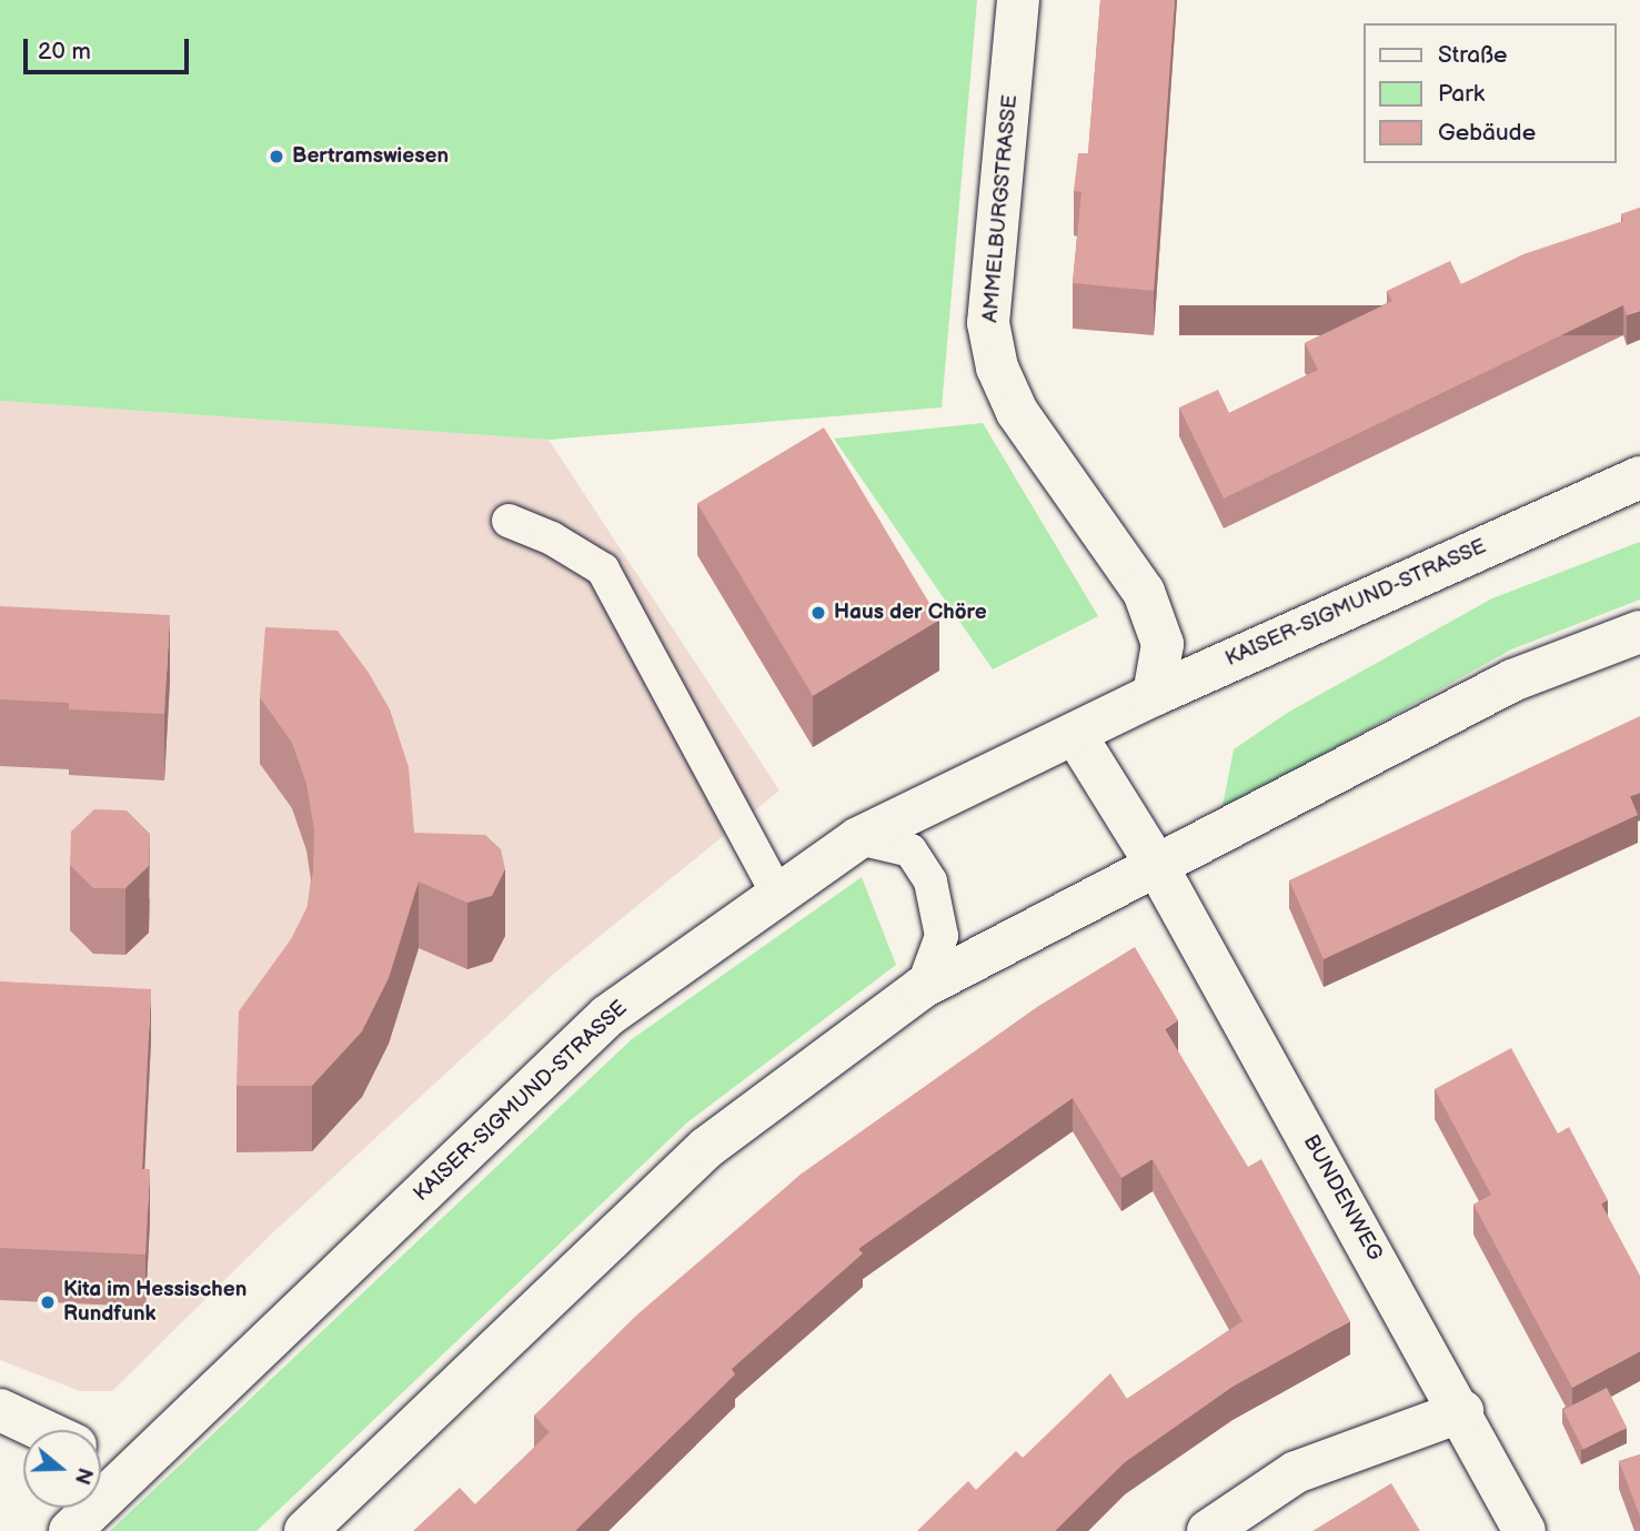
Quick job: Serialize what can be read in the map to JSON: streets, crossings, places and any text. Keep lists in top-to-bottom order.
{
  "streets": {
    "street": ["AMMELBURGSTRASSE", "KAISER-SIGMUND-STRASSE", "BUNDENWEG"]
  },
  "crossings": [
    ["AMMELBURGSTRASSE", "KAISER-SIGMUND-STRASSE"]
  ],
  "places": ["Bertramswiesen", "Haus der Chöre", "Kita im Hessischen Rundfunk"],
  "legend": ["Straße", "Park", "Gebäude"],
  "scale_bar": "20 m",
  "north": "right"
}
